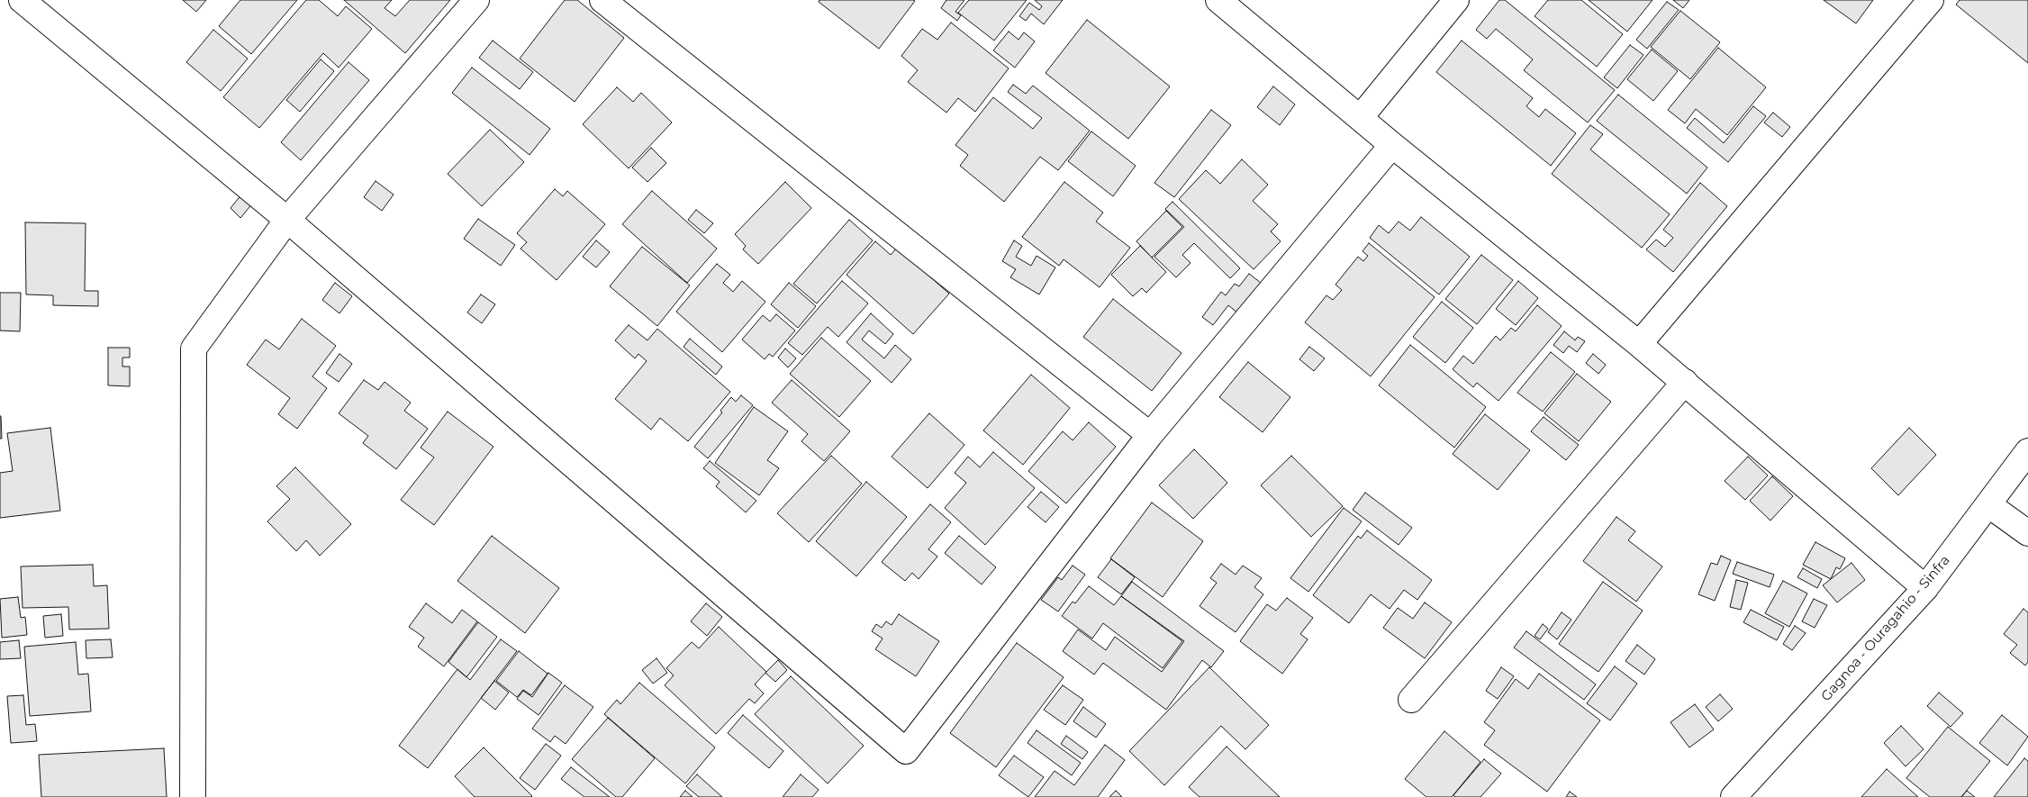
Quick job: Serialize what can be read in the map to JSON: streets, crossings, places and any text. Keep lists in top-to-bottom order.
{
  "streets": {
    "street": ["Gagnoa - Ouragahio - Sinfra"]
  }
}
